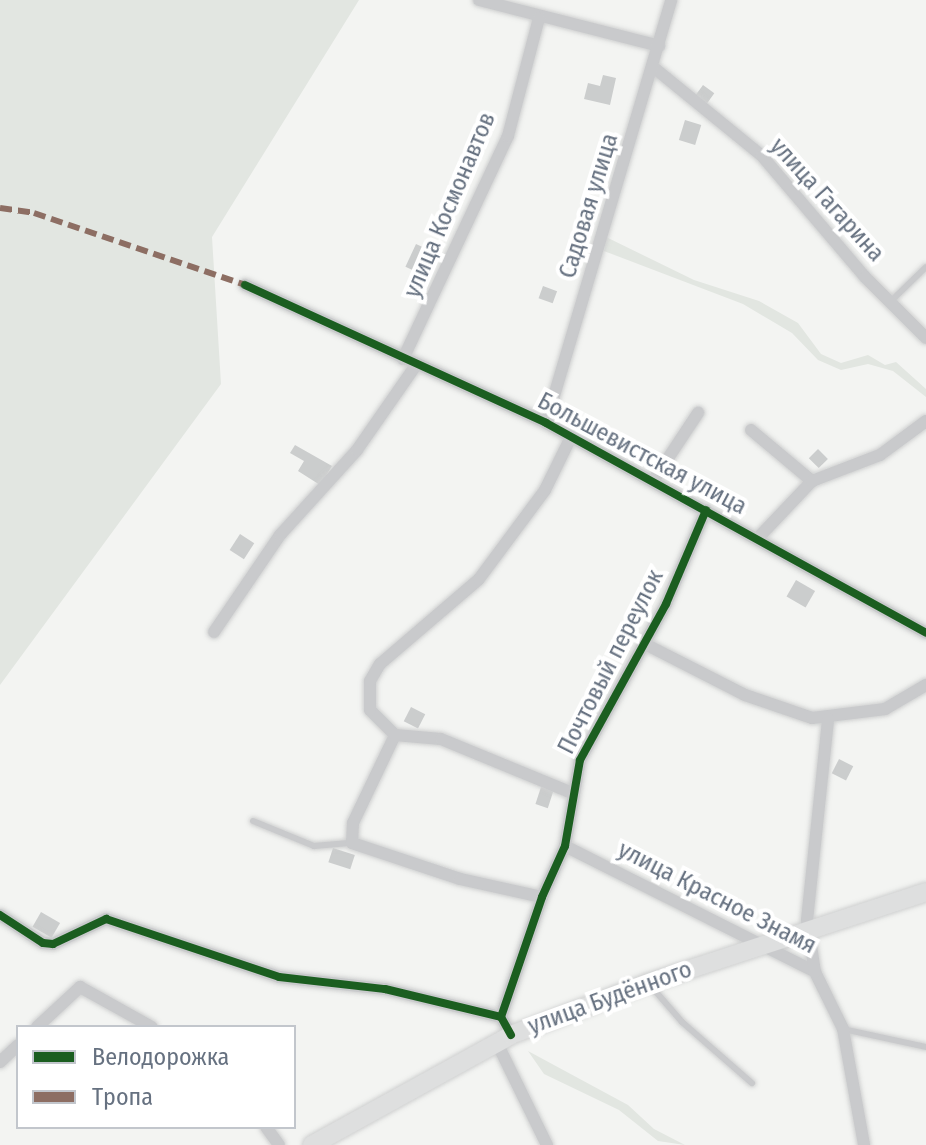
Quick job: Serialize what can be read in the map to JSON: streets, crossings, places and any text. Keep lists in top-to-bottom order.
{
  "streets": {
    "main road": ["улица Будённого"],
    "street": [
      "улица Гагарина",
      "улица Космонавтов",
      "Садовая улица",
      "Большевистская улица",
      "Почтовый переулок",
      "улица Красное Знамя"
    ]
  },
  "crossings": [
    ["улица Гагарина", "Садовая улица"],
    ["улица Космонавтов", "Большевистская улица"],
    ["Садовая улица", "Большевистская улица"],
    ["Большевистская улица", "Почтовый переулок"],
    ["Почтовый переулок", "улица Красное Знамя"],
    ["улица Красное Знамя", "улица Будённого"]
  ],
  "legend": ["Велодорожка", "Тропа"]
}
